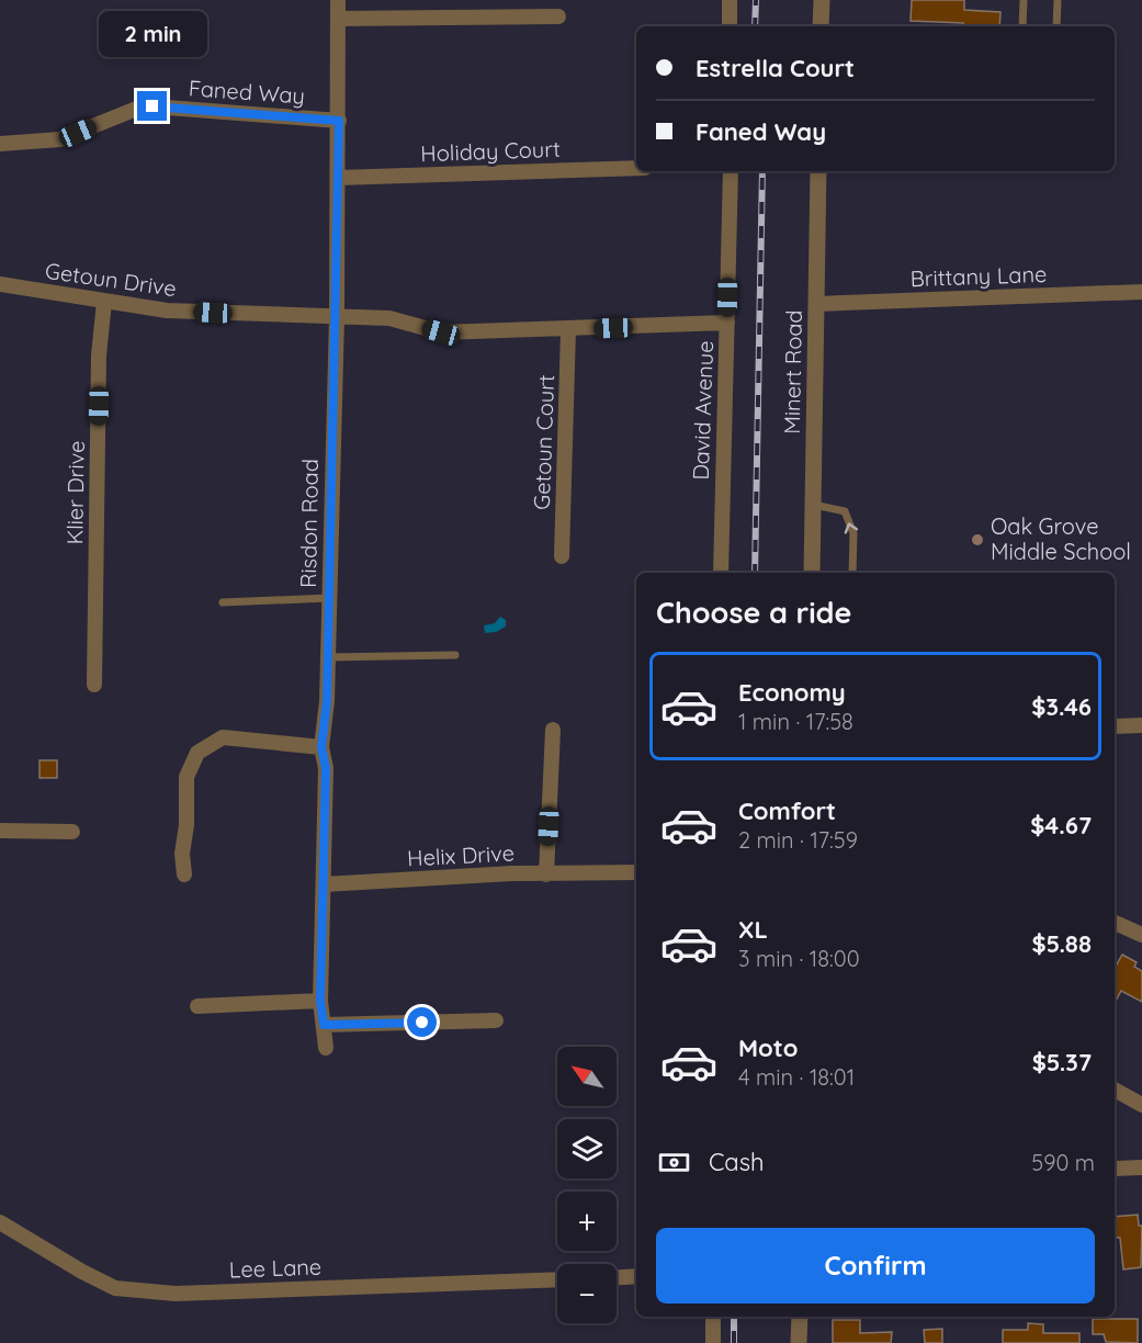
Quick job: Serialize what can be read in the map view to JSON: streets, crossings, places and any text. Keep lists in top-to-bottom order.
{
  "streets": {
    "street": [
      "Faned Way",
      "Holiday Court",
      "Brittany Lane",
      "Getoun Drive",
      "Minert Road",
      "David Avenue",
      "Getoun Court",
      "Klier Drive",
      "Risdon Road",
      "Helix Drive",
      "Lee Lane"
    ]
  },
  "crossings": [
    ["Faned Way", "Risdon Road"],
    ["Holiday Court", "Risdon Road"],
    ["Brittany Lane", "Minert Road"],
    ["Getoun Drive", "David Avenue"],
    ["Getoun Drive", "Getoun Court"],
    ["Getoun Drive", "Klier Drive"],
    ["Getoun Drive", "Risdon Road"],
    ["Risdon Road", "Helix Drive"]
  ],
  "places": ["Oak Grove Middle School"],
  "north": "top left",
  "page": {
    "bubble": "2 min",
    "banner": ["Estrella Court", "Faned Way"],
    "heading": "Choose a ride",
    "list": [
      {
        "name": "Economy",
        "note": "1 min · 17:58",
        "value": "$3.46"
      },
      {
        "name": "Comfort",
        "note": "2 min · 17:59",
        "value": "$4.67"
      },
      {
        "name": "XL",
        "note": "3 min · 18:00",
        "value": "$5.88"
      },
      {
        "name": "Moto",
        "note": "4 min · 18:01",
        "value": "$5.37"
      }
    ],
    "map_buttons": ["+", "−"],
    "pay": ["Cash", "590 m"],
    "buttons": "Confirm"
  }
}
